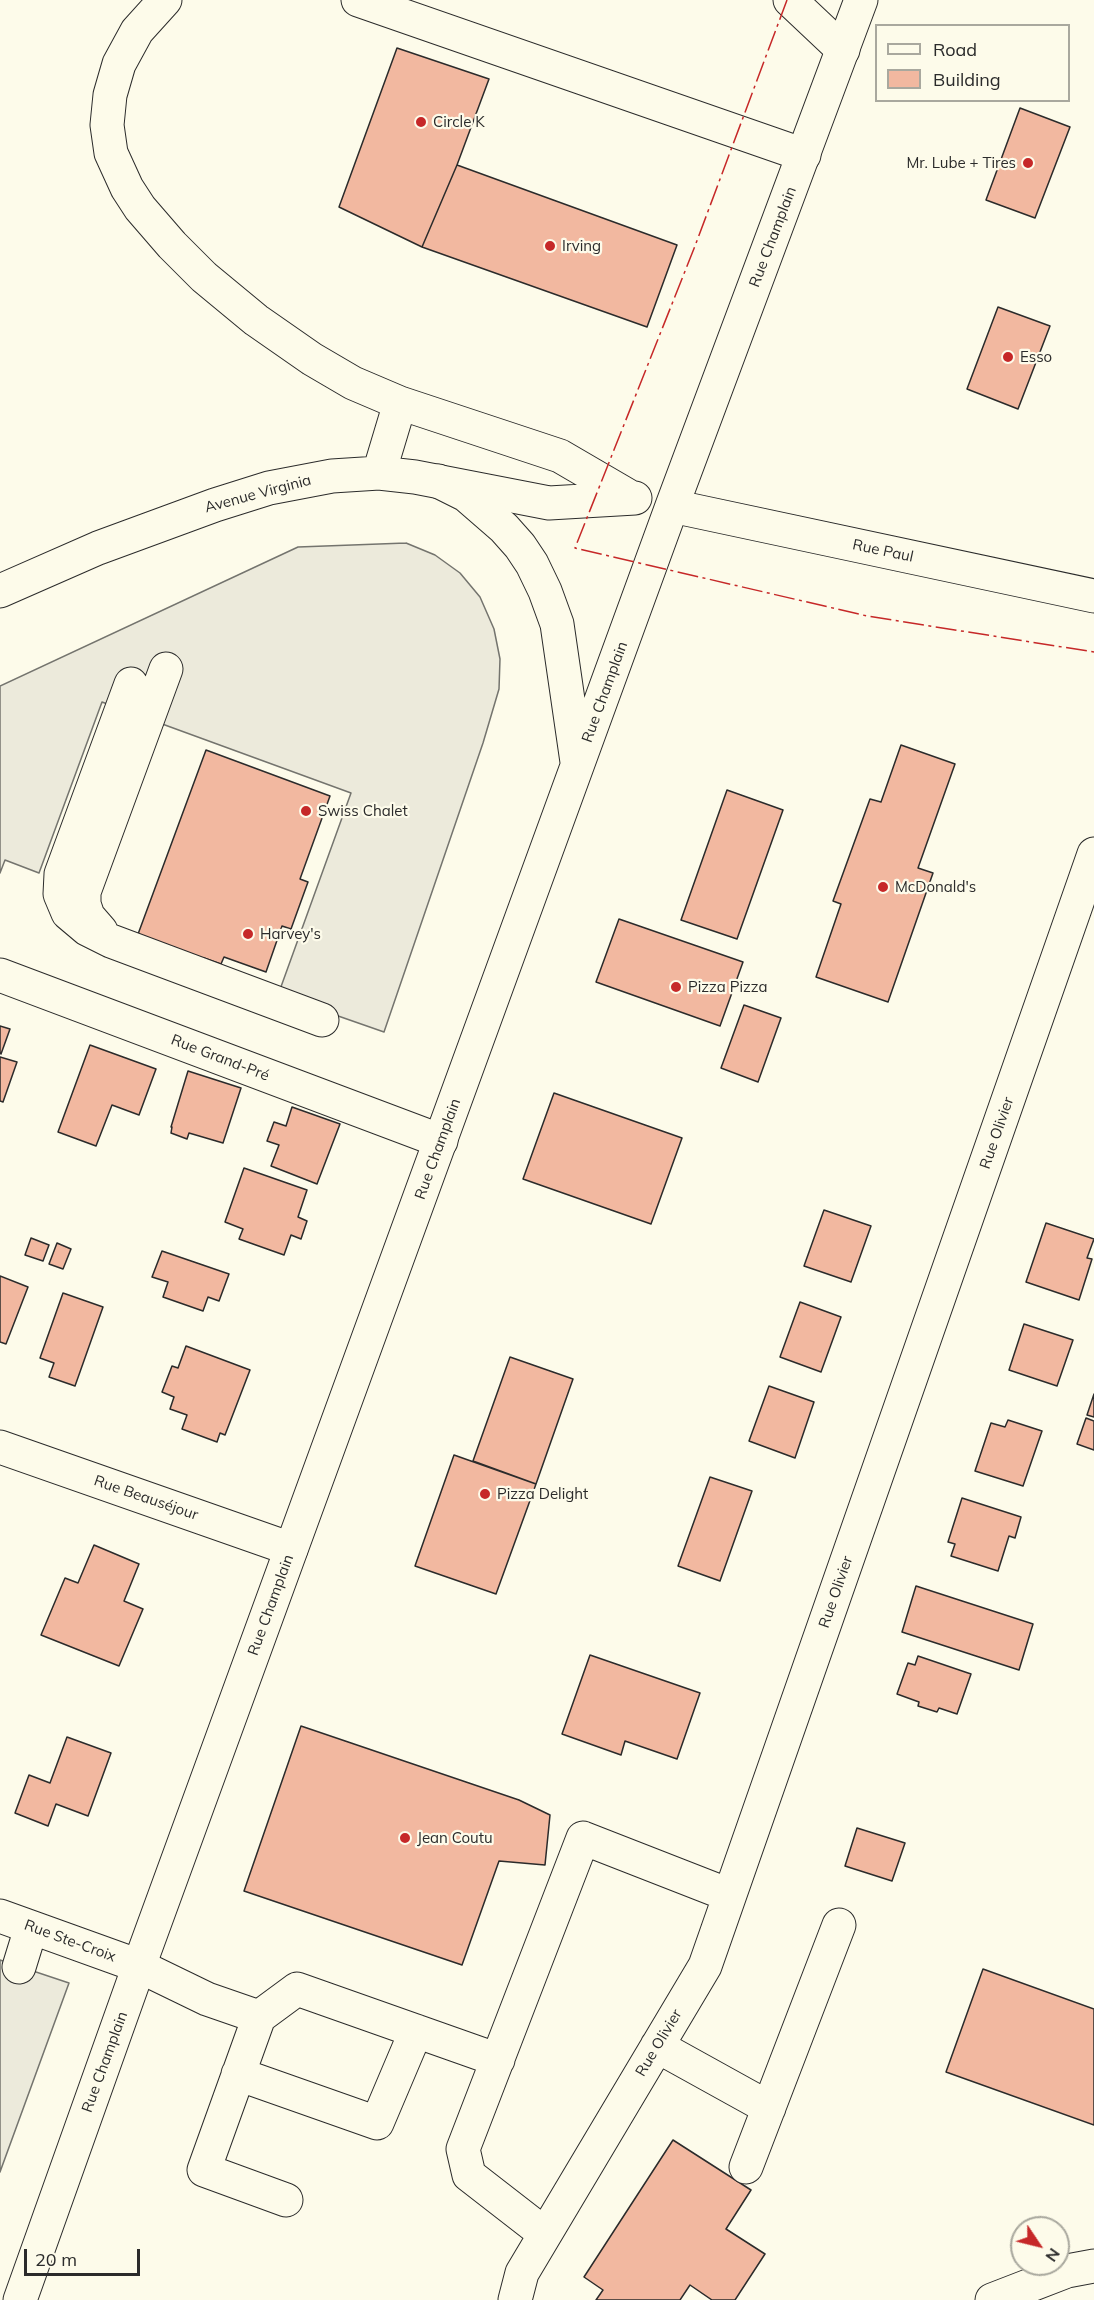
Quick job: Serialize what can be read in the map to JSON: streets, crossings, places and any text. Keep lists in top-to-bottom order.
{
  "streets": {
    "street": [
      "Rue Champlain",
      "Avenue Virginia",
      "Rue Paul",
      "Rue Grand-Pré",
      "Rue Olivier",
      "Rue Beauséjour",
      "Rue Ste-Croix"
    ]
  },
  "crossings": [
    ["Rue Champlain", "Avenue Virginia"],
    ["Rue Champlain", "Rue Paul"],
    ["Rue Champlain", "Rue Grand-Pré"],
    ["Rue Champlain", "Rue Beauséjour"],
    ["Rue Champlain", "Rue Ste-Croix"],
    ["Avenue Virginia", "Rue Paul"]
  ],
  "places": [
    "Circle K",
    "Mr. Lube + Tires",
    "Irving",
    "Esso",
    "Swiss Chalet",
    "McDonald's",
    "Harvey's",
    "Pizza Pizza",
    "Pizza Delight",
    "Jean Coutu"
  ],
  "legend": ["Road", "Building"],
  "scale_bar": "20 m",
  "north": "bottom right"
}
